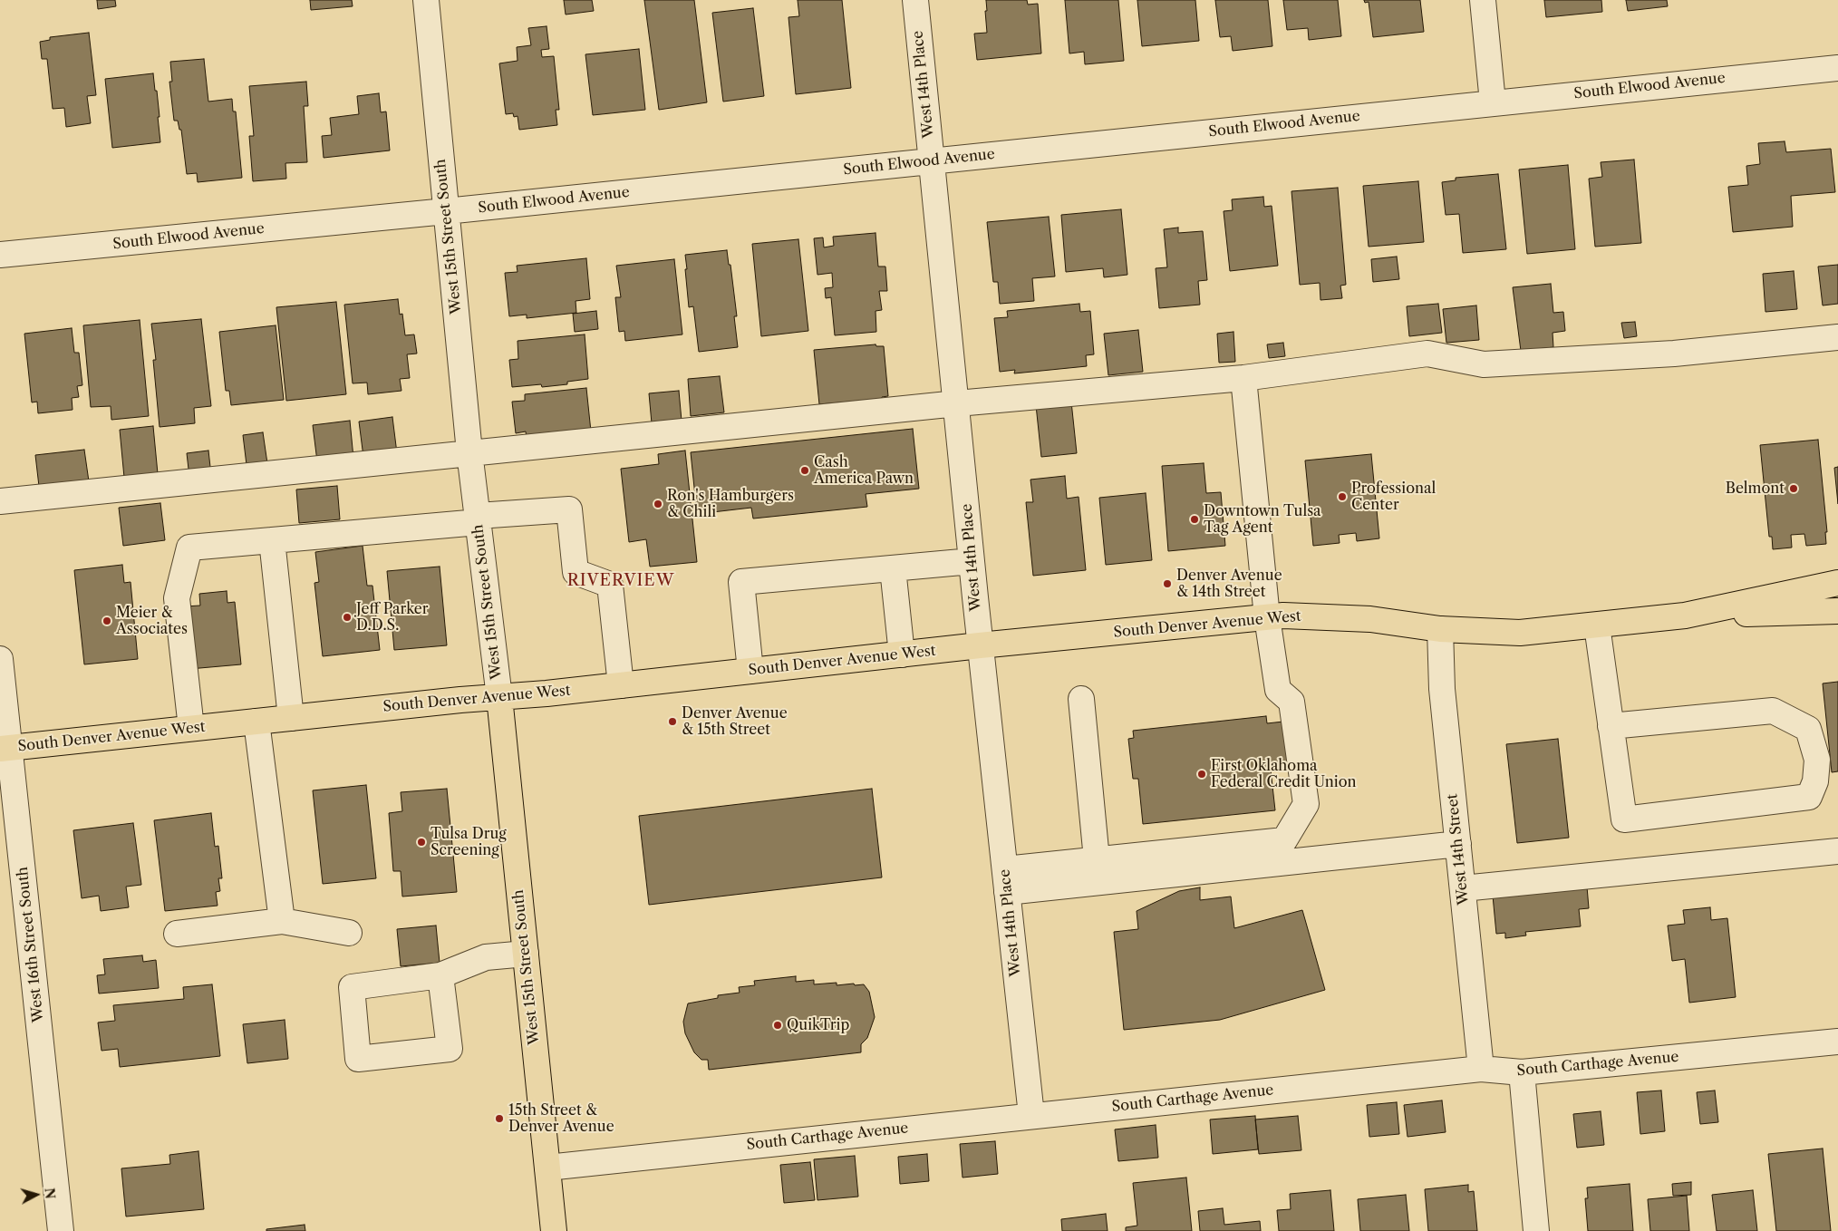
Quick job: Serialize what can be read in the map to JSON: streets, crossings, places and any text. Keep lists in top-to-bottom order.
{
  "streets": {
    "main road": ["West 15th Street South", "South Denver Avenue West"],
    "street": [
      "West 14th Place",
      "South Elwood Avenue",
      "West 14th Street",
      "West 16th Street South",
      "South Carthage Avenue"
    ]
  },
  "crossings": [
    ["West 14th Place", "South Elwood Avenue"],
    ["West 14th Place", "South Denver Avenue West"],
    ["West 14th Place", "South Carthage Avenue"],
    ["South Elwood Avenue", "West 15th Street South"],
    ["West 15th Street South", "South Denver Avenue West"],
    ["West 15th Street South", "South Carthage Avenue"],
    ["South Denver Avenue West", "West 14th Street"],
    ["South Denver Avenue West", "West 16th Street South"],
    ["West 14th Street", "South Carthage Avenue"]
  ],
  "districts": ["RIVERVIEW"],
  "places": [
    "Cash America Pawn",
    "Belmont",
    "Professional Center",
    "Ron's Hamburgers & Chili",
    "Downtown Tulsa Tag Agent",
    "Denver Avenue & 14th Street",
    "Jeff Parker D.D.S.",
    "Meier & Associates",
    "Denver Avenue & 15th Street",
    "First Oklahoma Federal Credit Union",
    "Tulsa Drug Screening",
    "QuikTrip",
    "15th Street & Denver Avenue"
  ],
  "north": "right"
}
